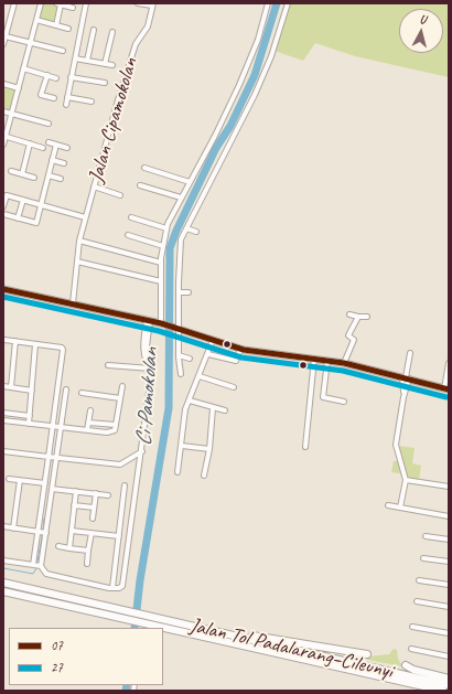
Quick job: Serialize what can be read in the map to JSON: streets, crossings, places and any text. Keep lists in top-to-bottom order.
{
  "streets": {
    "highway": ["Jalan Tol Padalarang–Cileunyi"],
    "street": ["Jalan Cipamokolan"]
  },
  "water": ["Ci Pamokolan"],
  "lines": ["transit line 07", "transit line 27"],
  "legend": ["07", "27"],
  "north": "top"
}
